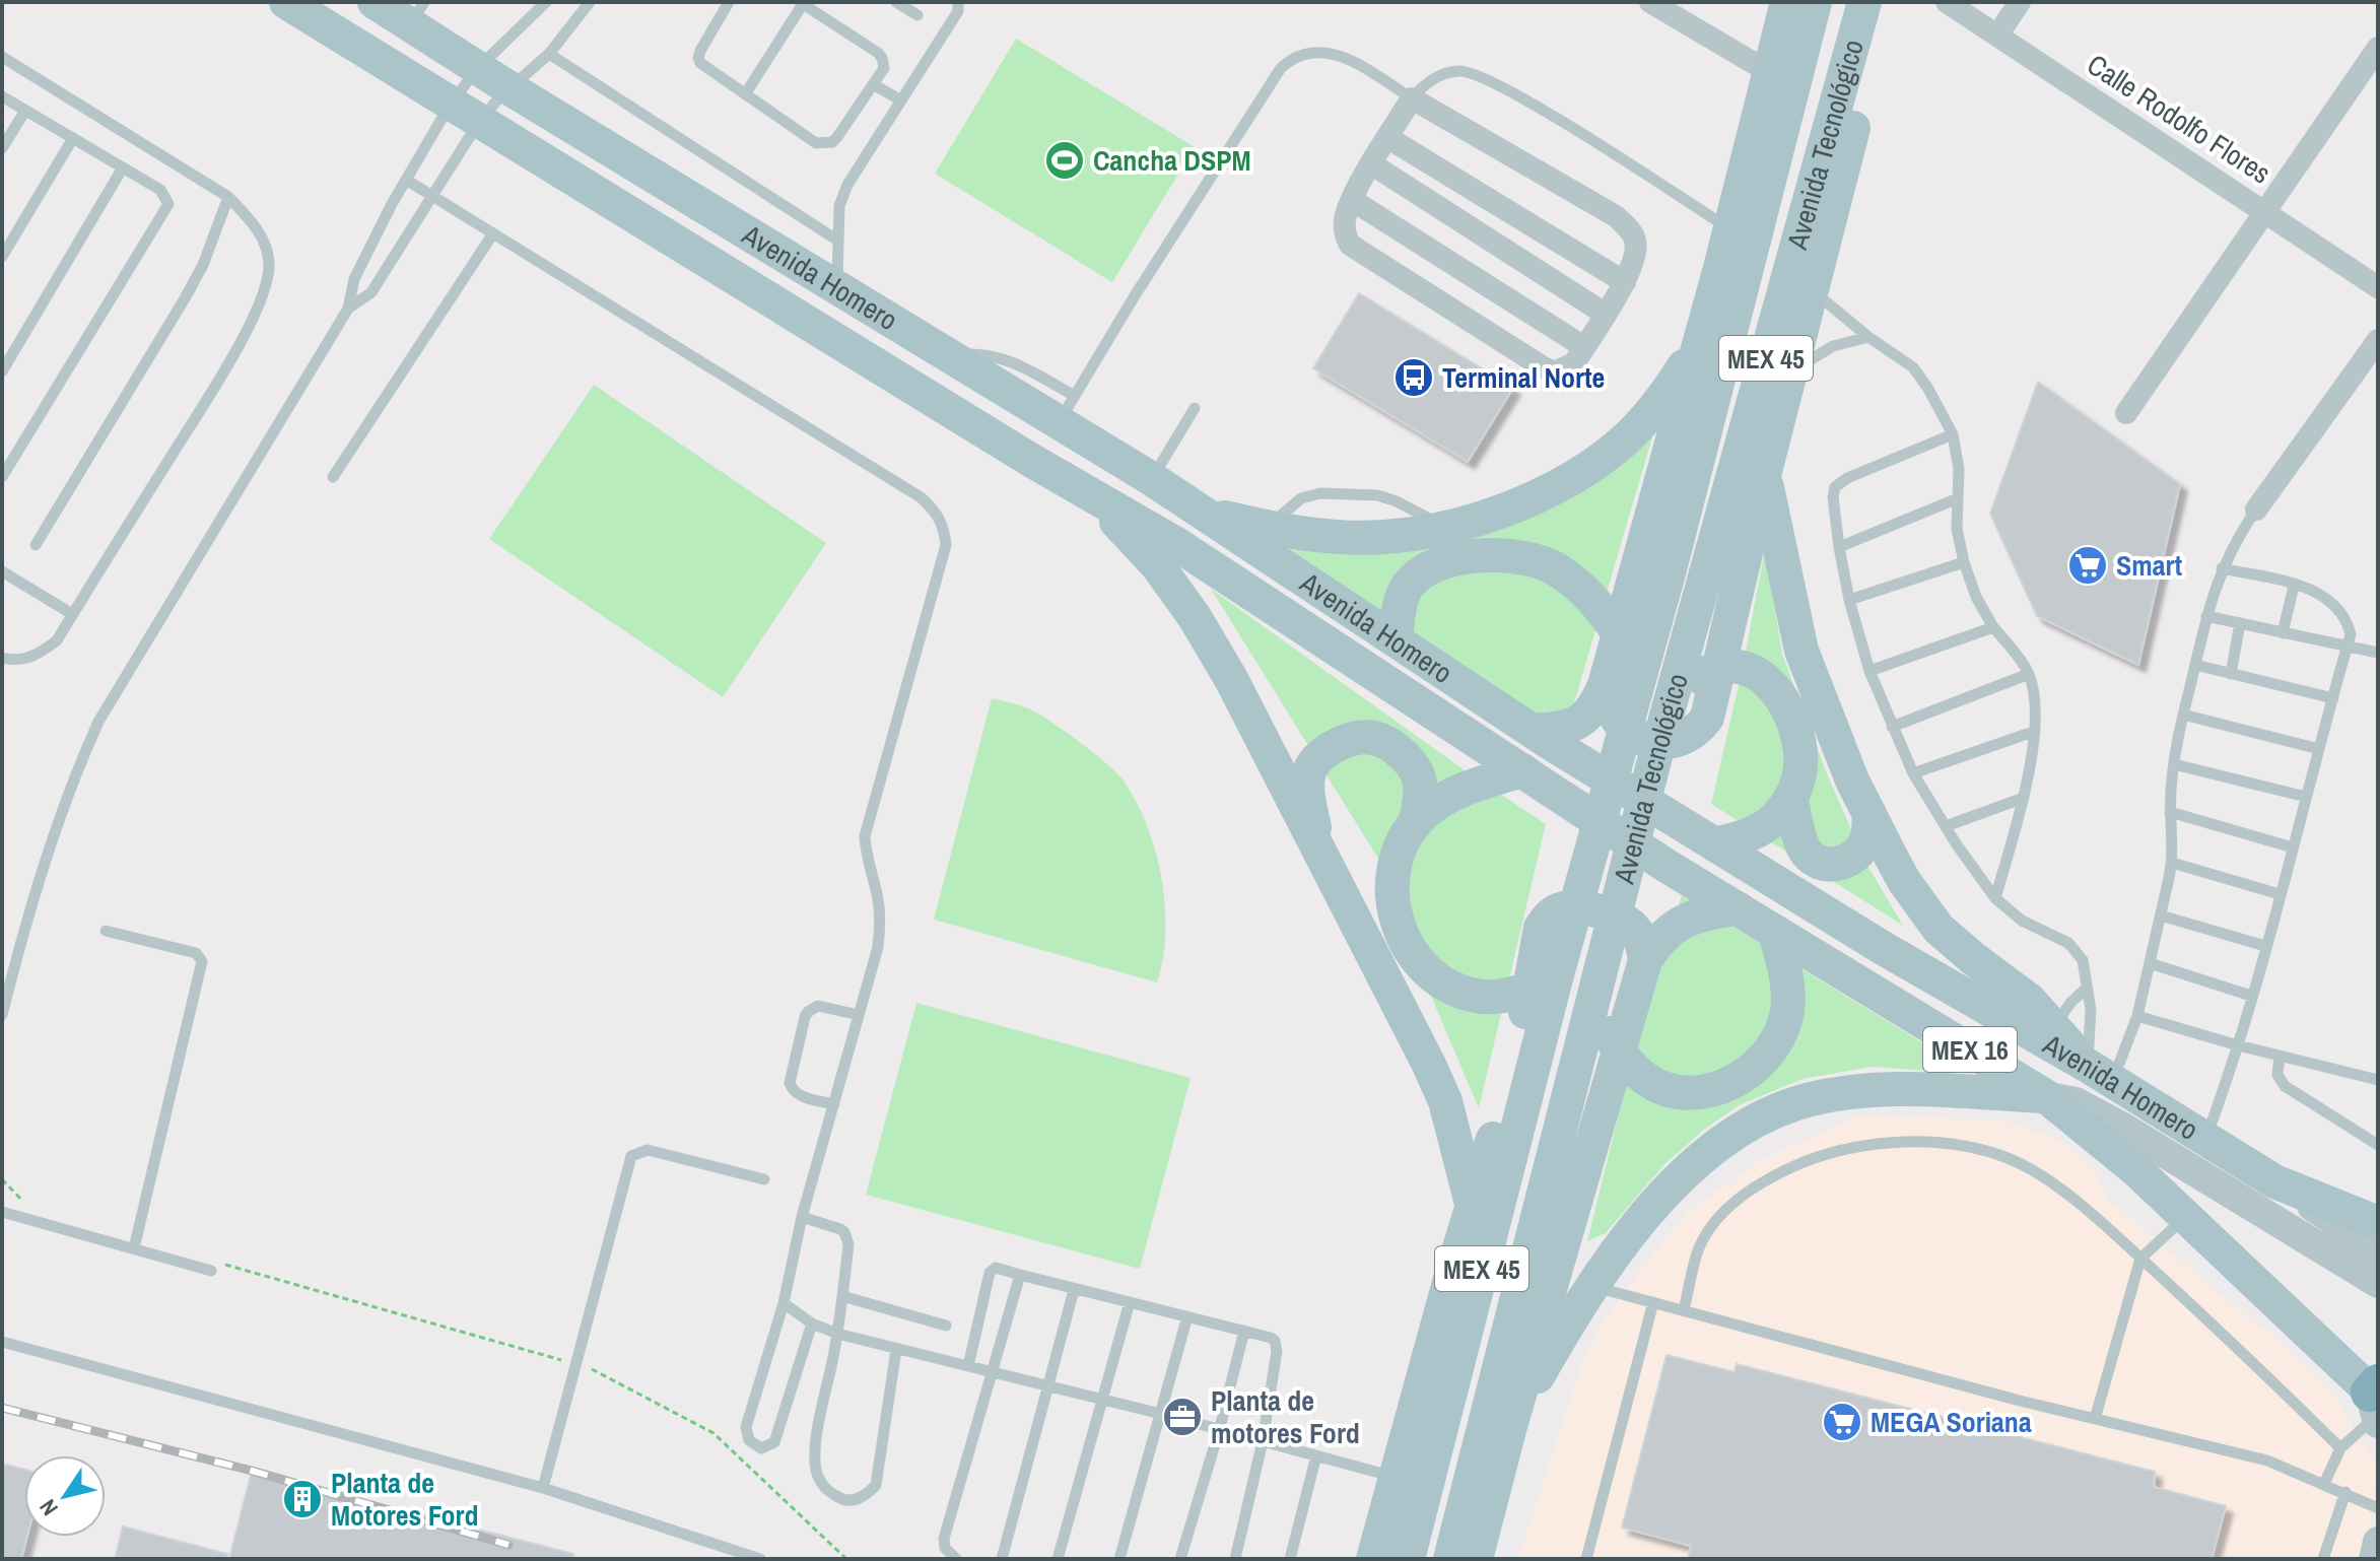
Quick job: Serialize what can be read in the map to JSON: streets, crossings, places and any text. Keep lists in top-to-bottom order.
{
  "streets": {
    "main road": [
      "Avenida Tecnológico",
      "Avenida Homero",
      "MEX 45",
      "MEX 16"
    ],
    "street": ["Calle Rodolfo Flores"]
  },
  "crossings": [
    ["Avenida Homero", "MEX 16"]
  ],
  "places": {
    "sports": ["Cancha DSPM"],
    "bus stop": ["Terminal Norte"],
    "supermarket": ["Smart", "MEGA Soriana"],
    "office": ["Planta de motores Ford"],
    "building": ["Planta de Motores Ford"]
  },
  "north": "bottom left"
}
